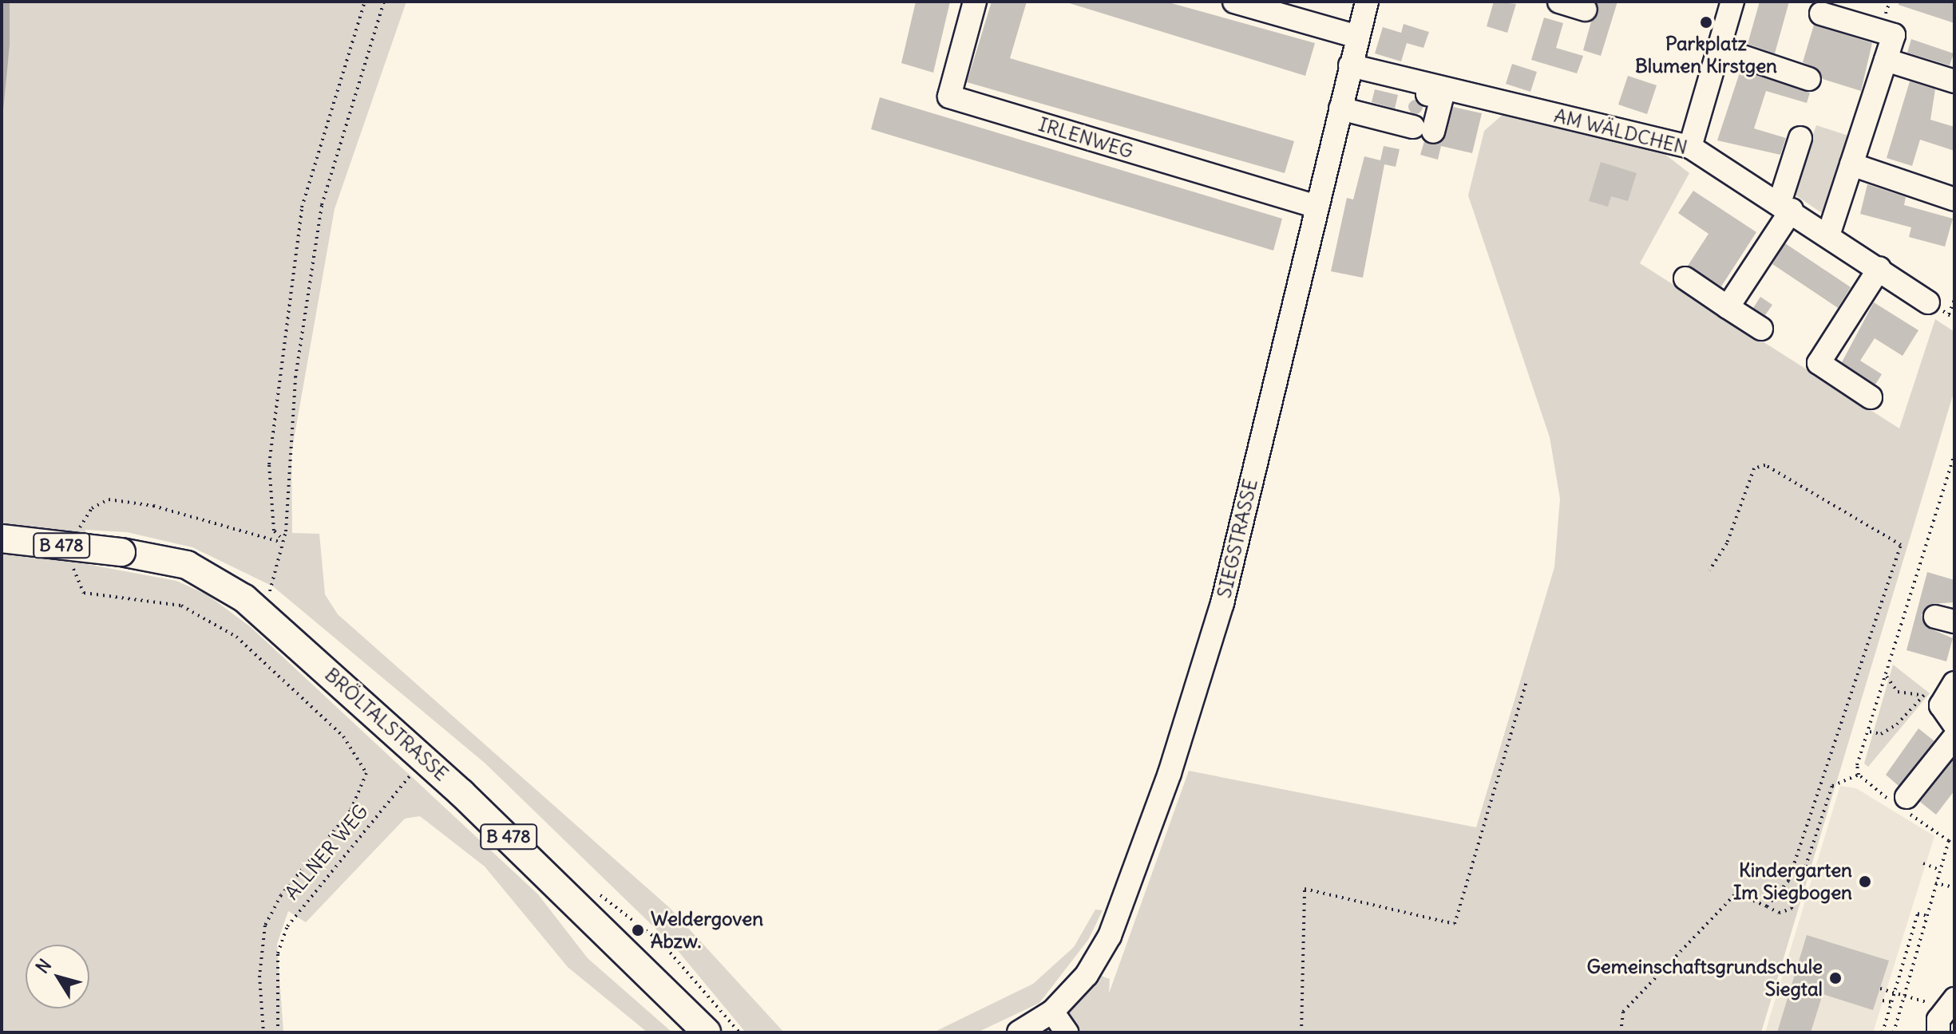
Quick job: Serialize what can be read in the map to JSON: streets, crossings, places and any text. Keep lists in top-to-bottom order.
{
  "streets": {
    "main road": ["B 478", "BRÖLTALSTRASSE"],
    "street": ["AM WÄLDCHEN", "IRLENWEG", "SIEGSTRASSE"],
    "path": ["ALLNER WEG"]
  },
  "crossings": [
    ["AM WÄLDCHEN", "SIEGSTRASSE"],
    ["IRLENWEG", "SIEGSTRASSE"]
  ],
  "places": [
    "Parkplatz Blumen Kirstgen",
    "Kindergarten Im Siegbogen",
    "Weldergoven Abzw.",
    "Gemeinschaftsgrundschule Siegtal"
  ],
  "north": "top left"
}
